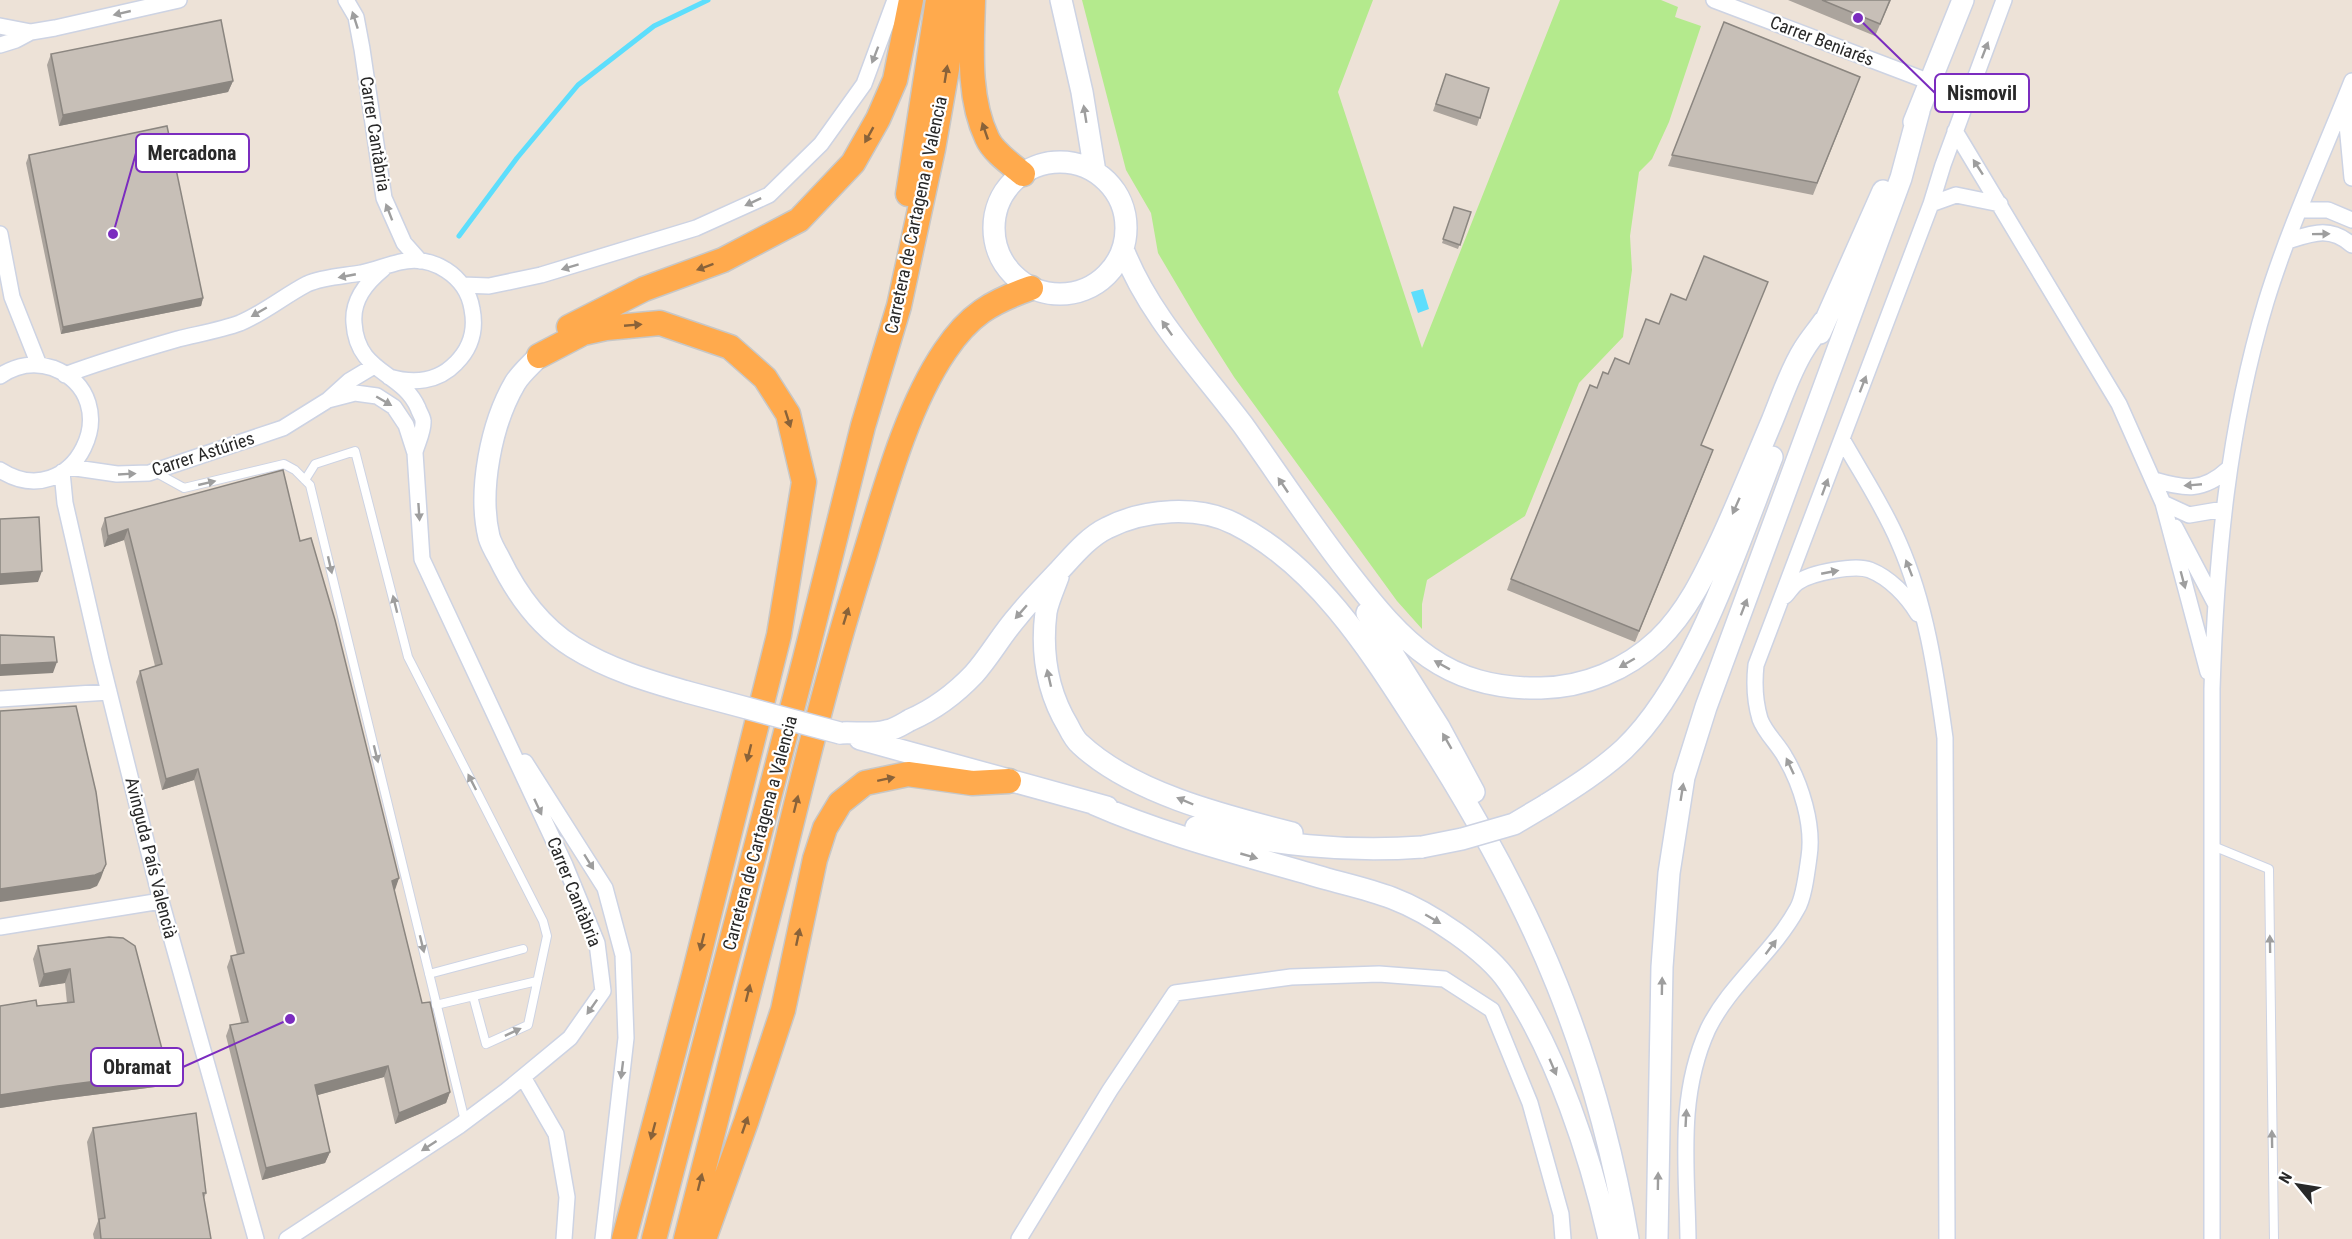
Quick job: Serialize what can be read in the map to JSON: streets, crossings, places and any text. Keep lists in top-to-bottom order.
{
  "streets": {
    "highway": ["Carretera de Cartagena a Valencia"],
    "street": [
      "Carrer Beniarés",
      "Carrer Cantàbria",
      "Carrer Astúries",
      "Avinguda País Valencià"
    ]
  },
  "crossings": [
    ["Carrer Astúries", "Avinguda País Valencià"]
  ],
  "places": ["Nismovil", "Mercadona", "Obramat"],
  "north": "top left"
}
